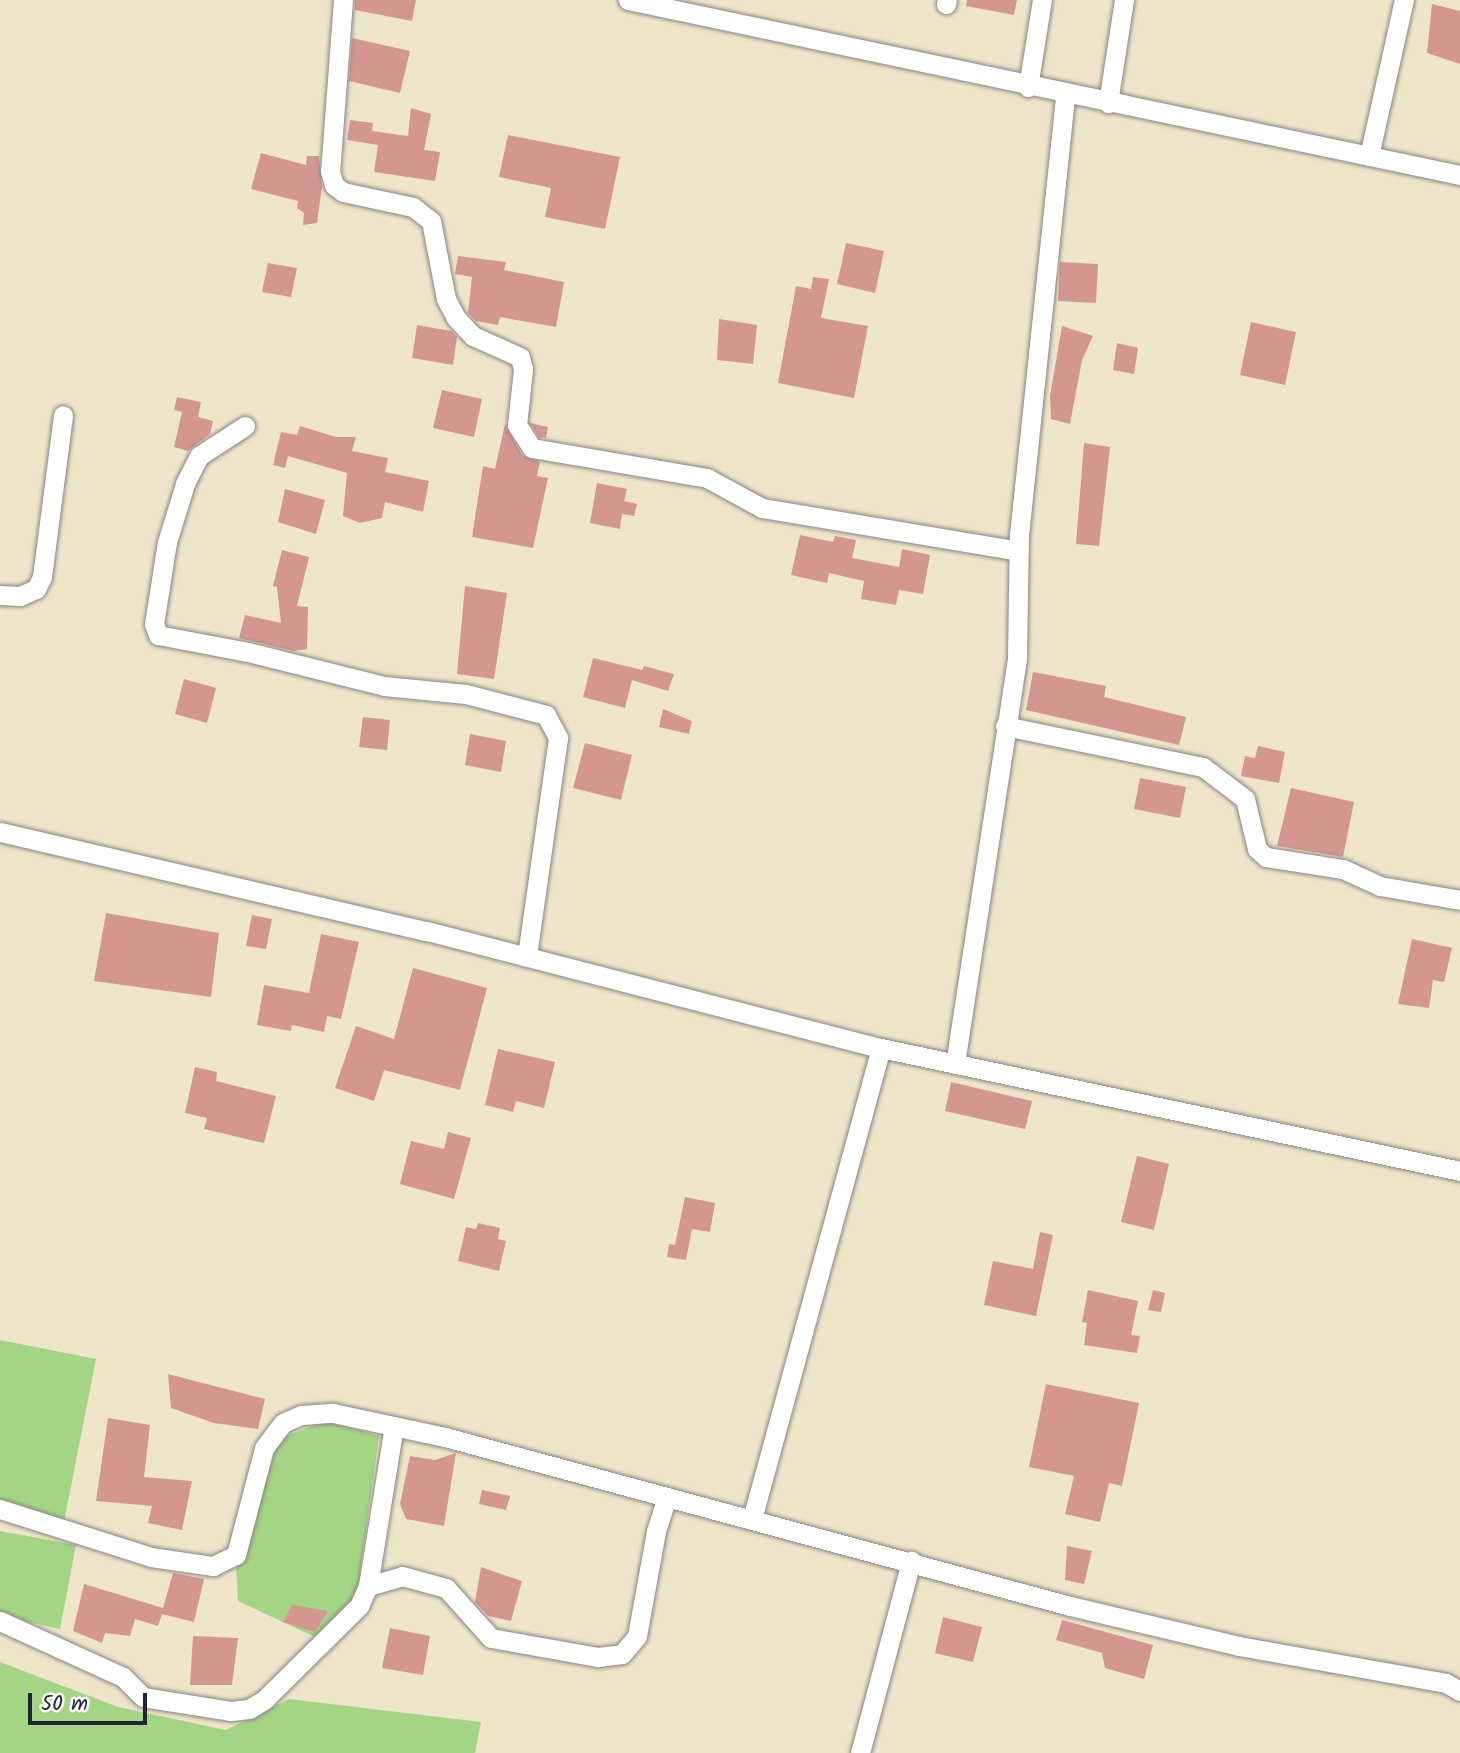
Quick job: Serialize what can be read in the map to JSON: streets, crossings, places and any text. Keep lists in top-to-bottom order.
{
  "scale_bar": "50 m"
}
